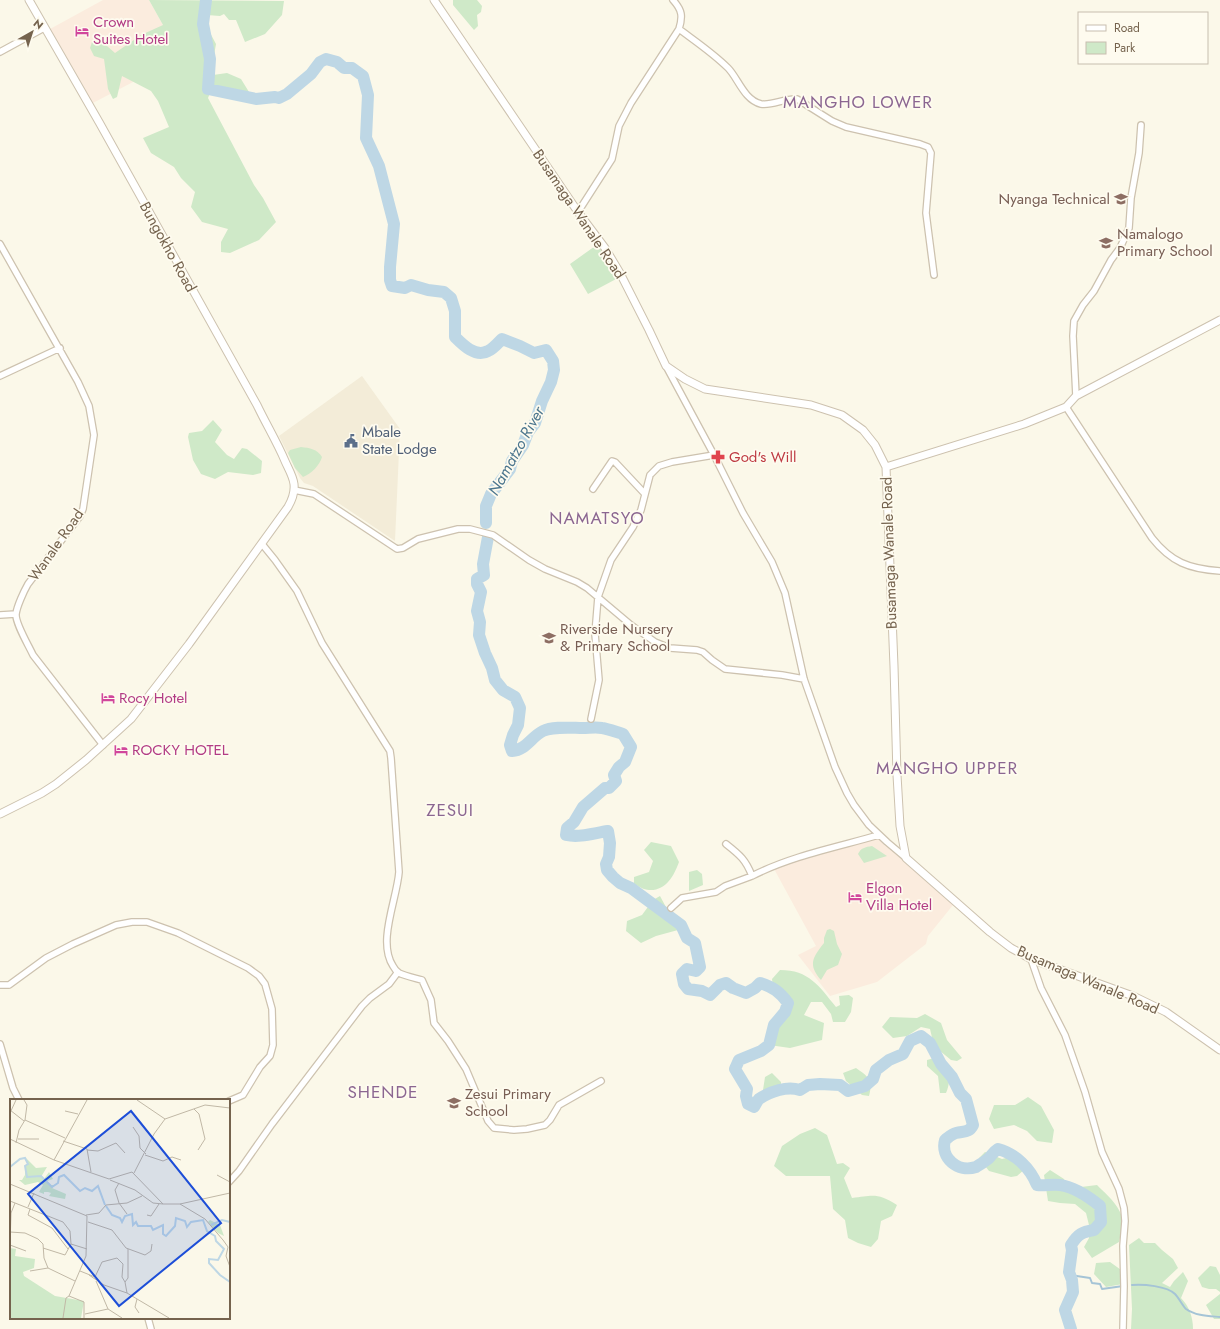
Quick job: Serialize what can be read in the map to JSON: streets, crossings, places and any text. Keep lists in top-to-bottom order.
{
  "streets": {
    "street": ["Busamaga Wanale Road", "Bungokho Road", "Wanale Road"]
  },
  "districts": [
    "MANGHO LOWER",
    "NAMATSYO",
    "MANGHO UPPER",
    "ZESUI",
    "SHENDE"
  ],
  "water": ["Namatzo River"],
  "places": {
    "hotel": [
      "Crown Suites Hotel",
      "Rocy Hotel",
      "ROCKY HOTEL",
      "Elgon Villa Hotel"
    ],
    "school or university": [
      "Nyanga Technical",
      "Namalogo Primary School",
      "Riverside Nursery & Primary School",
      "Zesui Primary School"
    ],
    "public building": ["Mbale State Lodge"],
    "pharmacy": ["God's Will"]
  },
  "legend": ["Road", "Park"],
  "north": "top right"
}
